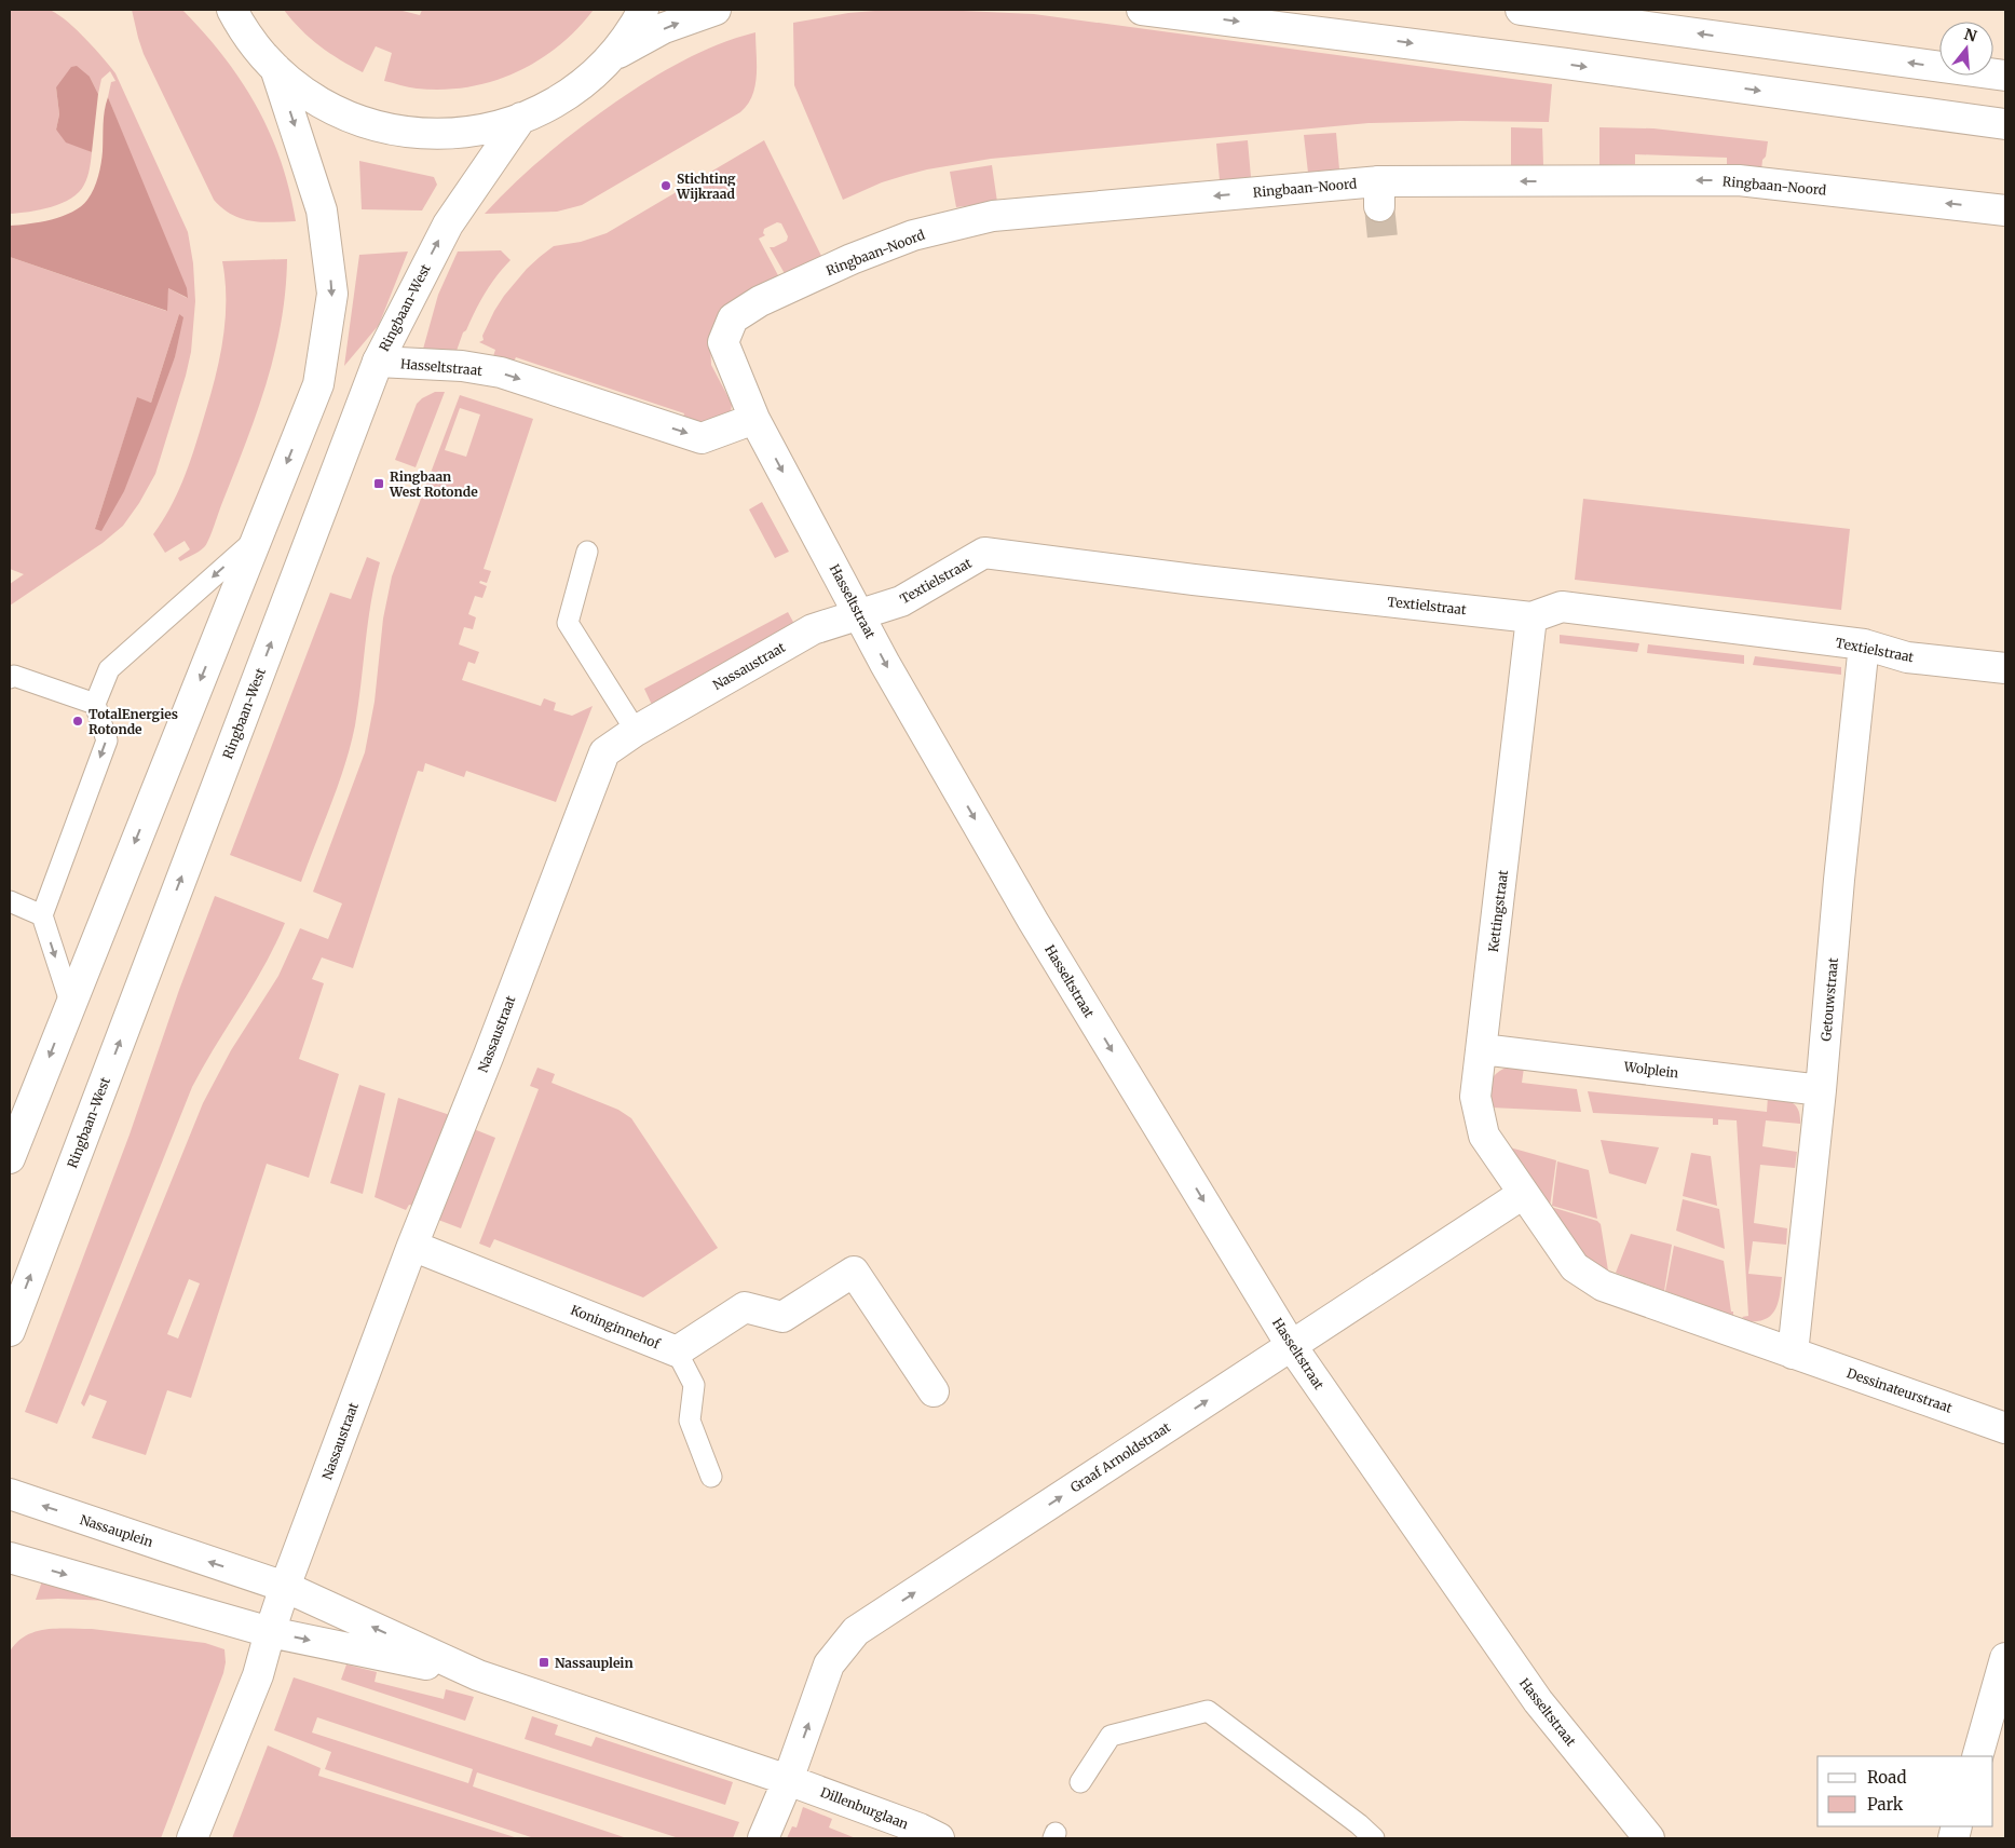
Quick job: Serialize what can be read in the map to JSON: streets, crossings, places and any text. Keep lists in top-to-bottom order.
{
  "streets": {
    "street": [
      "Ringbaan-Noord",
      "Ringbaan-West",
      "Hasseltstraat",
      "Textielstraat",
      "Nassaustraat",
      "Kettingstraat",
      "Getouwstraat",
      "Wolplein",
      "Koninginnehof",
      "Dessinateurstraat",
      "Graaf Arnoldstraat",
      "Nassauplein",
      "Dillenburglaan"
    ]
  },
  "crossings": [
    ["Ringbaan-Noord", "Hasseltstraat"],
    ["Ringbaan-West", "Hasseltstraat"],
    ["Hasseltstraat", "Textielstraat"],
    ["Hasseltstraat", "Nassaustraat"],
    ["Hasseltstraat", "Graaf Arnoldstraat"],
    ["Textielstraat", "Nassaustraat"],
    ["Textielstraat", "Kettingstraat"],
    ["Textielstraat", "Getouwstraat"],
    ["Nassaustraat", "Koninginnehof"],
    ["Nassaustraat", "Nassauplein"],
    ["Kettingstraat", "Wolplein"],
    ["Kettingstraat", "Graaf Arnoldstraat"],
    ["Getouwstraat", "Wolplein"],
    ["Getouwstraat", "Dessinateurstraat"],
    ["Graaf Arnoldstraat", "Nassauplein"],
    ["Graaf Arnoldstraat", "Dillenburglaan"],
    ["Nassauplein", "Dillenburglaan"]
  ],
  "one_way": ["Hasseltstraat", "Graaf Arnoldstraat"],
  "places": {
    "other": ["Stichting Wijkraad", "TotalEnergies Rotonde"],
    "transit": ["Ringbaan West Rotonde", "Nassauplein"]
  },
  "legend": ["Road", "Park"],
  "north": "top"
}
